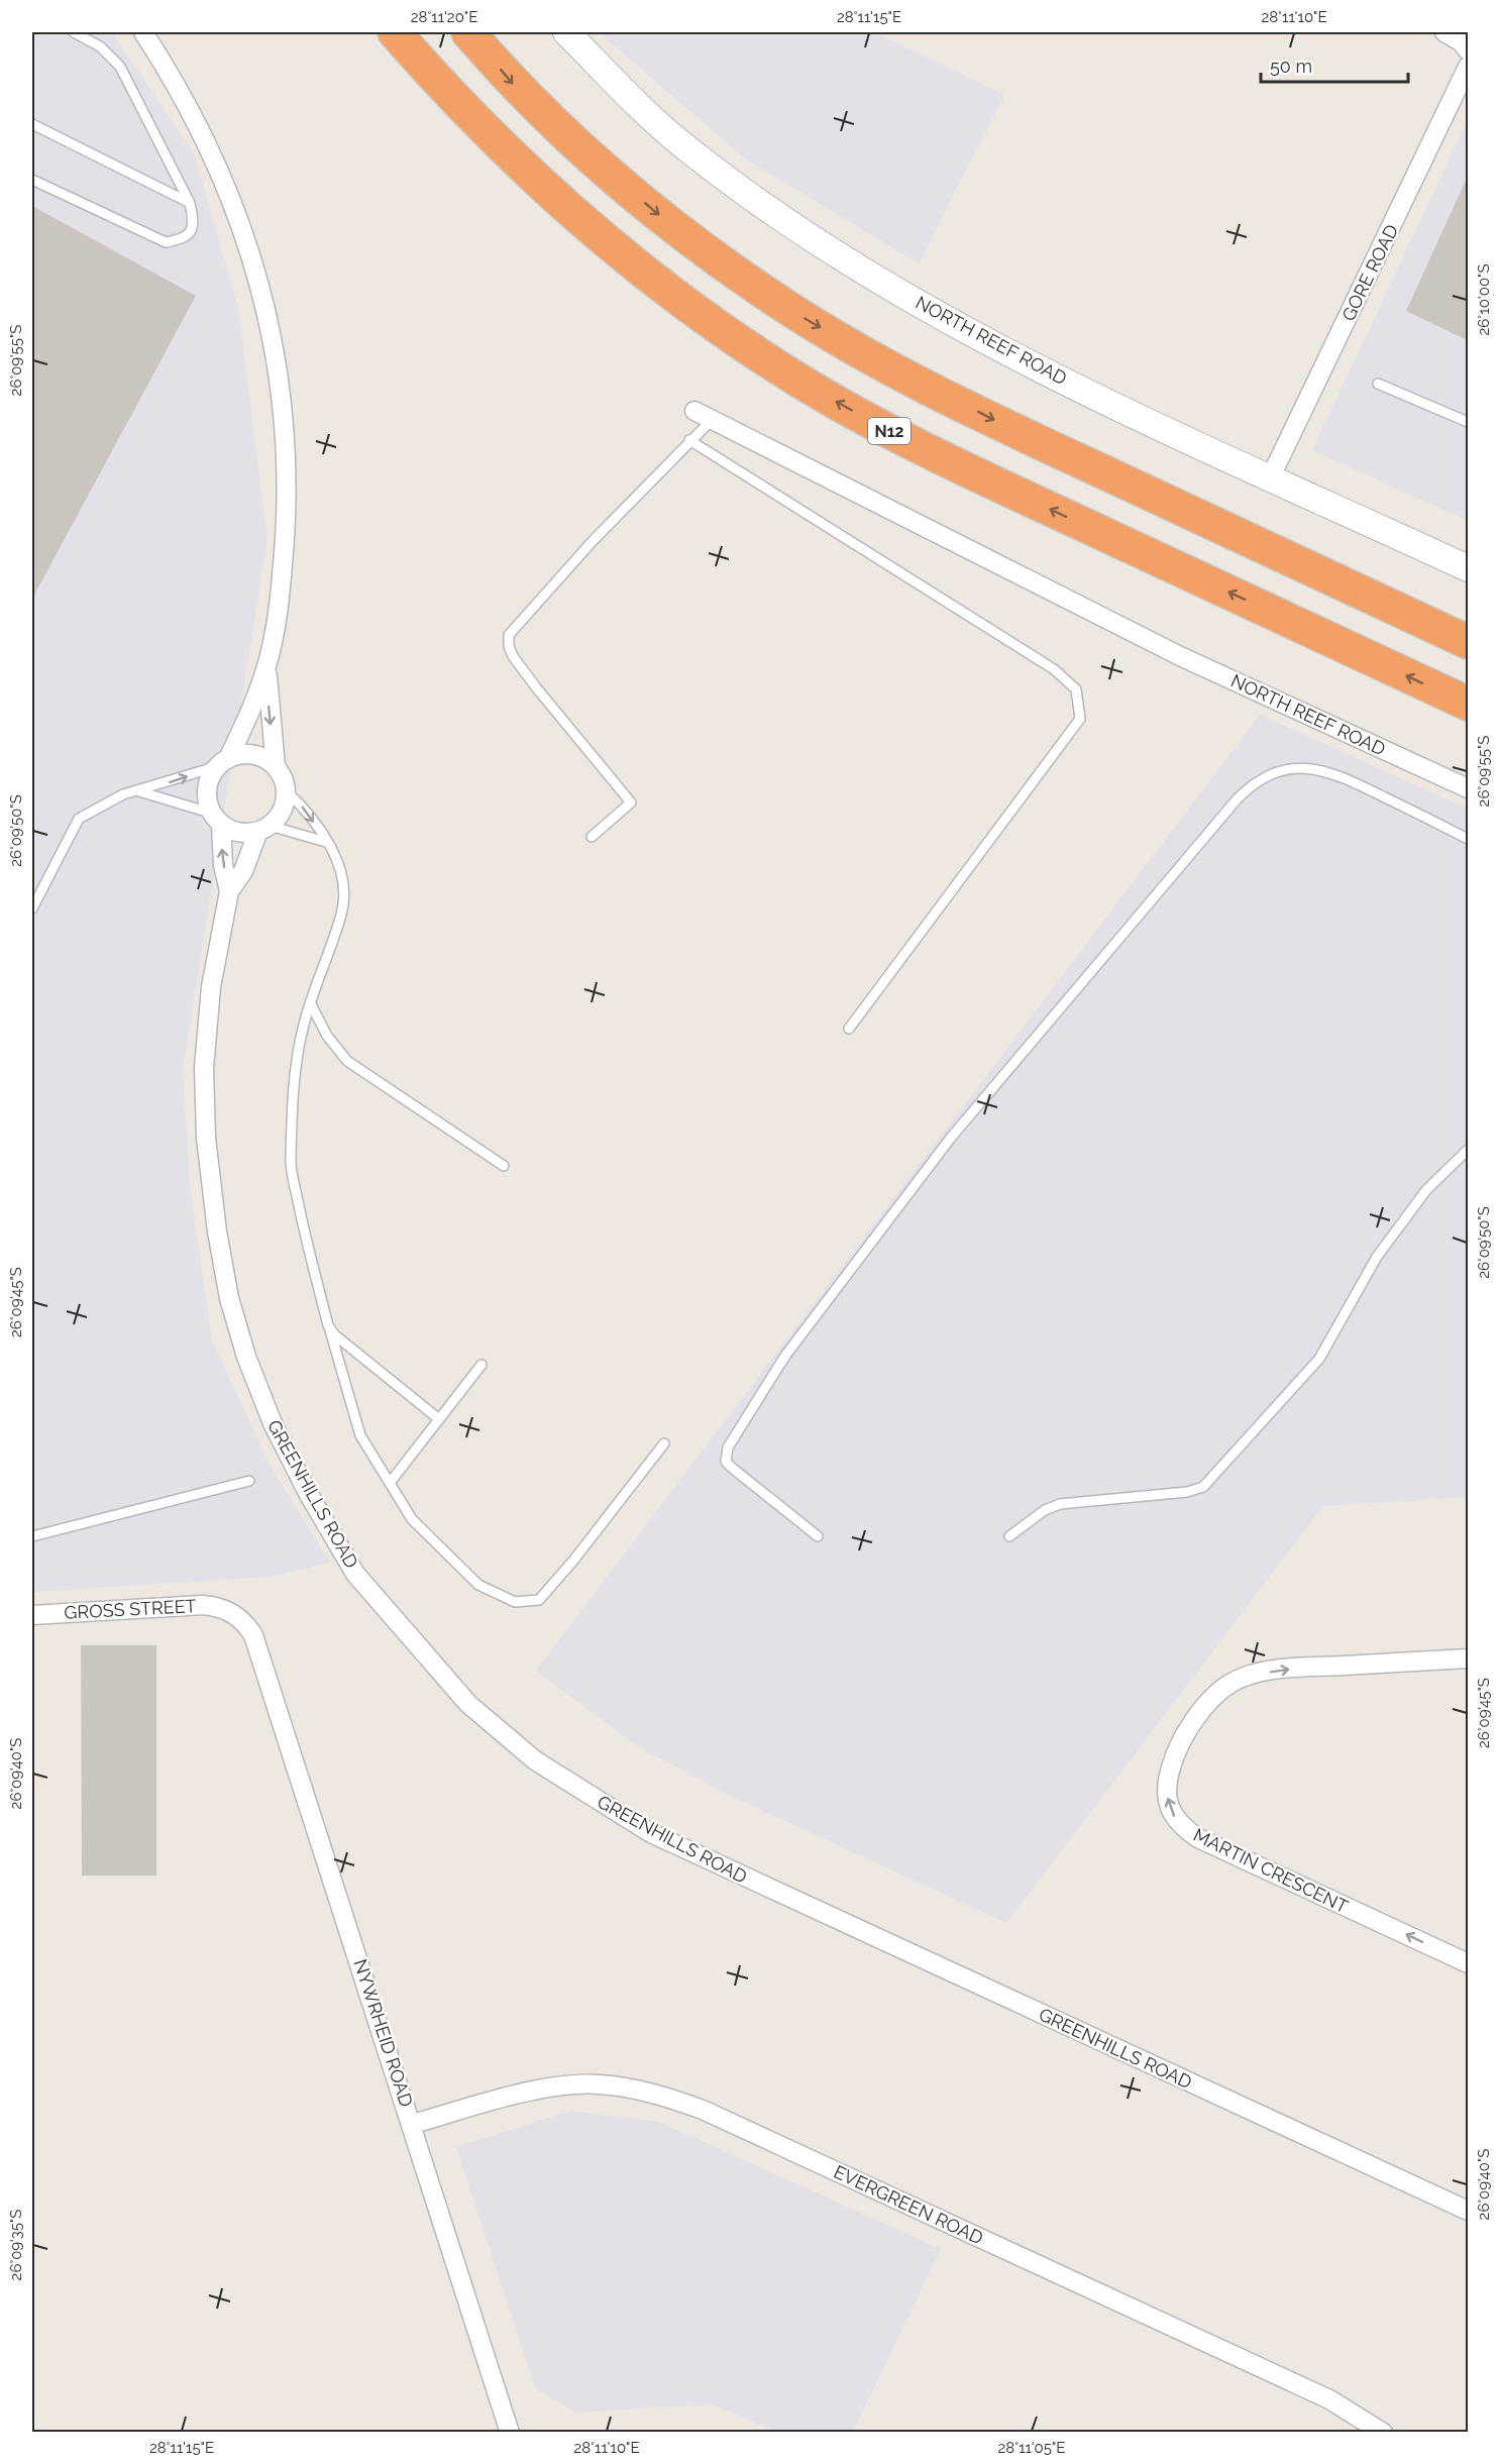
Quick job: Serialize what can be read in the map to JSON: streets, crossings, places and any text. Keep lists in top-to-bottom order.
{
  "streets": {
    "highway": ["N12"],
    "main road": ["NORTH REEF ROAD"],
    "street": [
      "GORE ROAD",
      "GREENHILLS ROAD",
      "GROSS STREET",
      "MARTIN CRESCENT",
      "NYWRHEID ROAD",
      "EVERGREEN ROAD"
    ]
  },
  "crossings": [
    ["GORE ROAD", "NORTH REEF ROAD"],
    ["GROSS STREET", "NYWRHEID ROAD"],
    ["NYWRHEID ROAD", "EVERGREEN ROAD"]
  ],
  "scale_bar": "50 m",
  "coordinates": [
    "28°11'20\"E",
    "28°11'15\"E",
    "28°11'10\"E",
    "26°10'00\"S",
    "26°09'55\"S",
    "26°09'50\"S",
    "26°09'45\"S",
    "26°09'40\"S",
    "26°09'35\"S",
    "28°11'05\"E"
  ]
}
